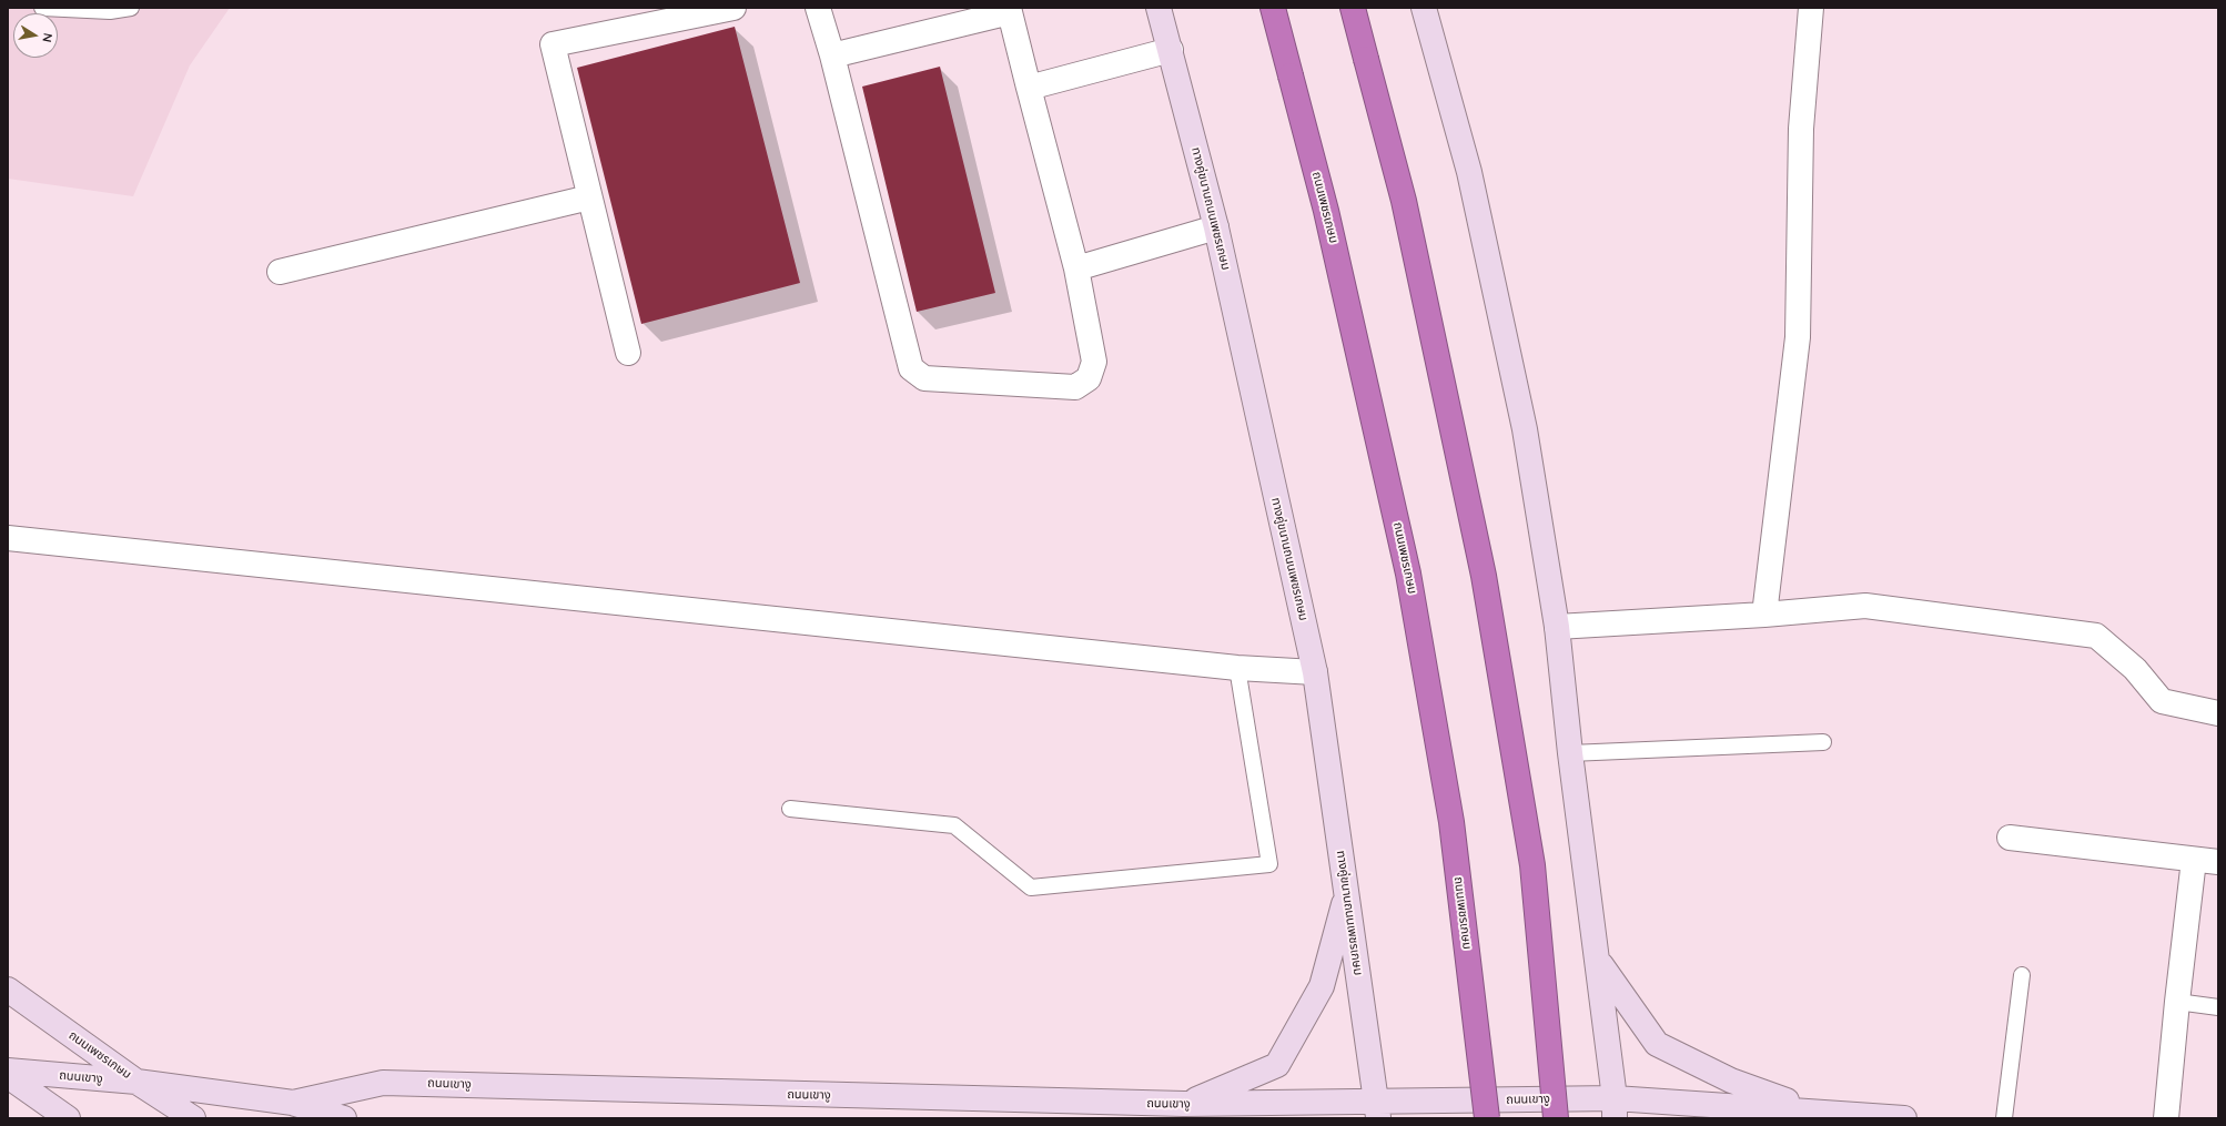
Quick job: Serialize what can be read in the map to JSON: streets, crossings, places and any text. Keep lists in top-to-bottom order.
{
  "streets": {
    "highway": ["ถนนเพชรเกษม"],
    "main road": ["ทางคู่ขนานถนนเพชรเกษม", "ถนนเขางู"]
  },
  "crossings": [
    ["ถนนเพชรเกษม", "ถนนเขางู"],
    ["ทางคู่ขนานถนนเพชรเกษม", "ถนนเขางู"]
  ],
  "north": "right"
}
